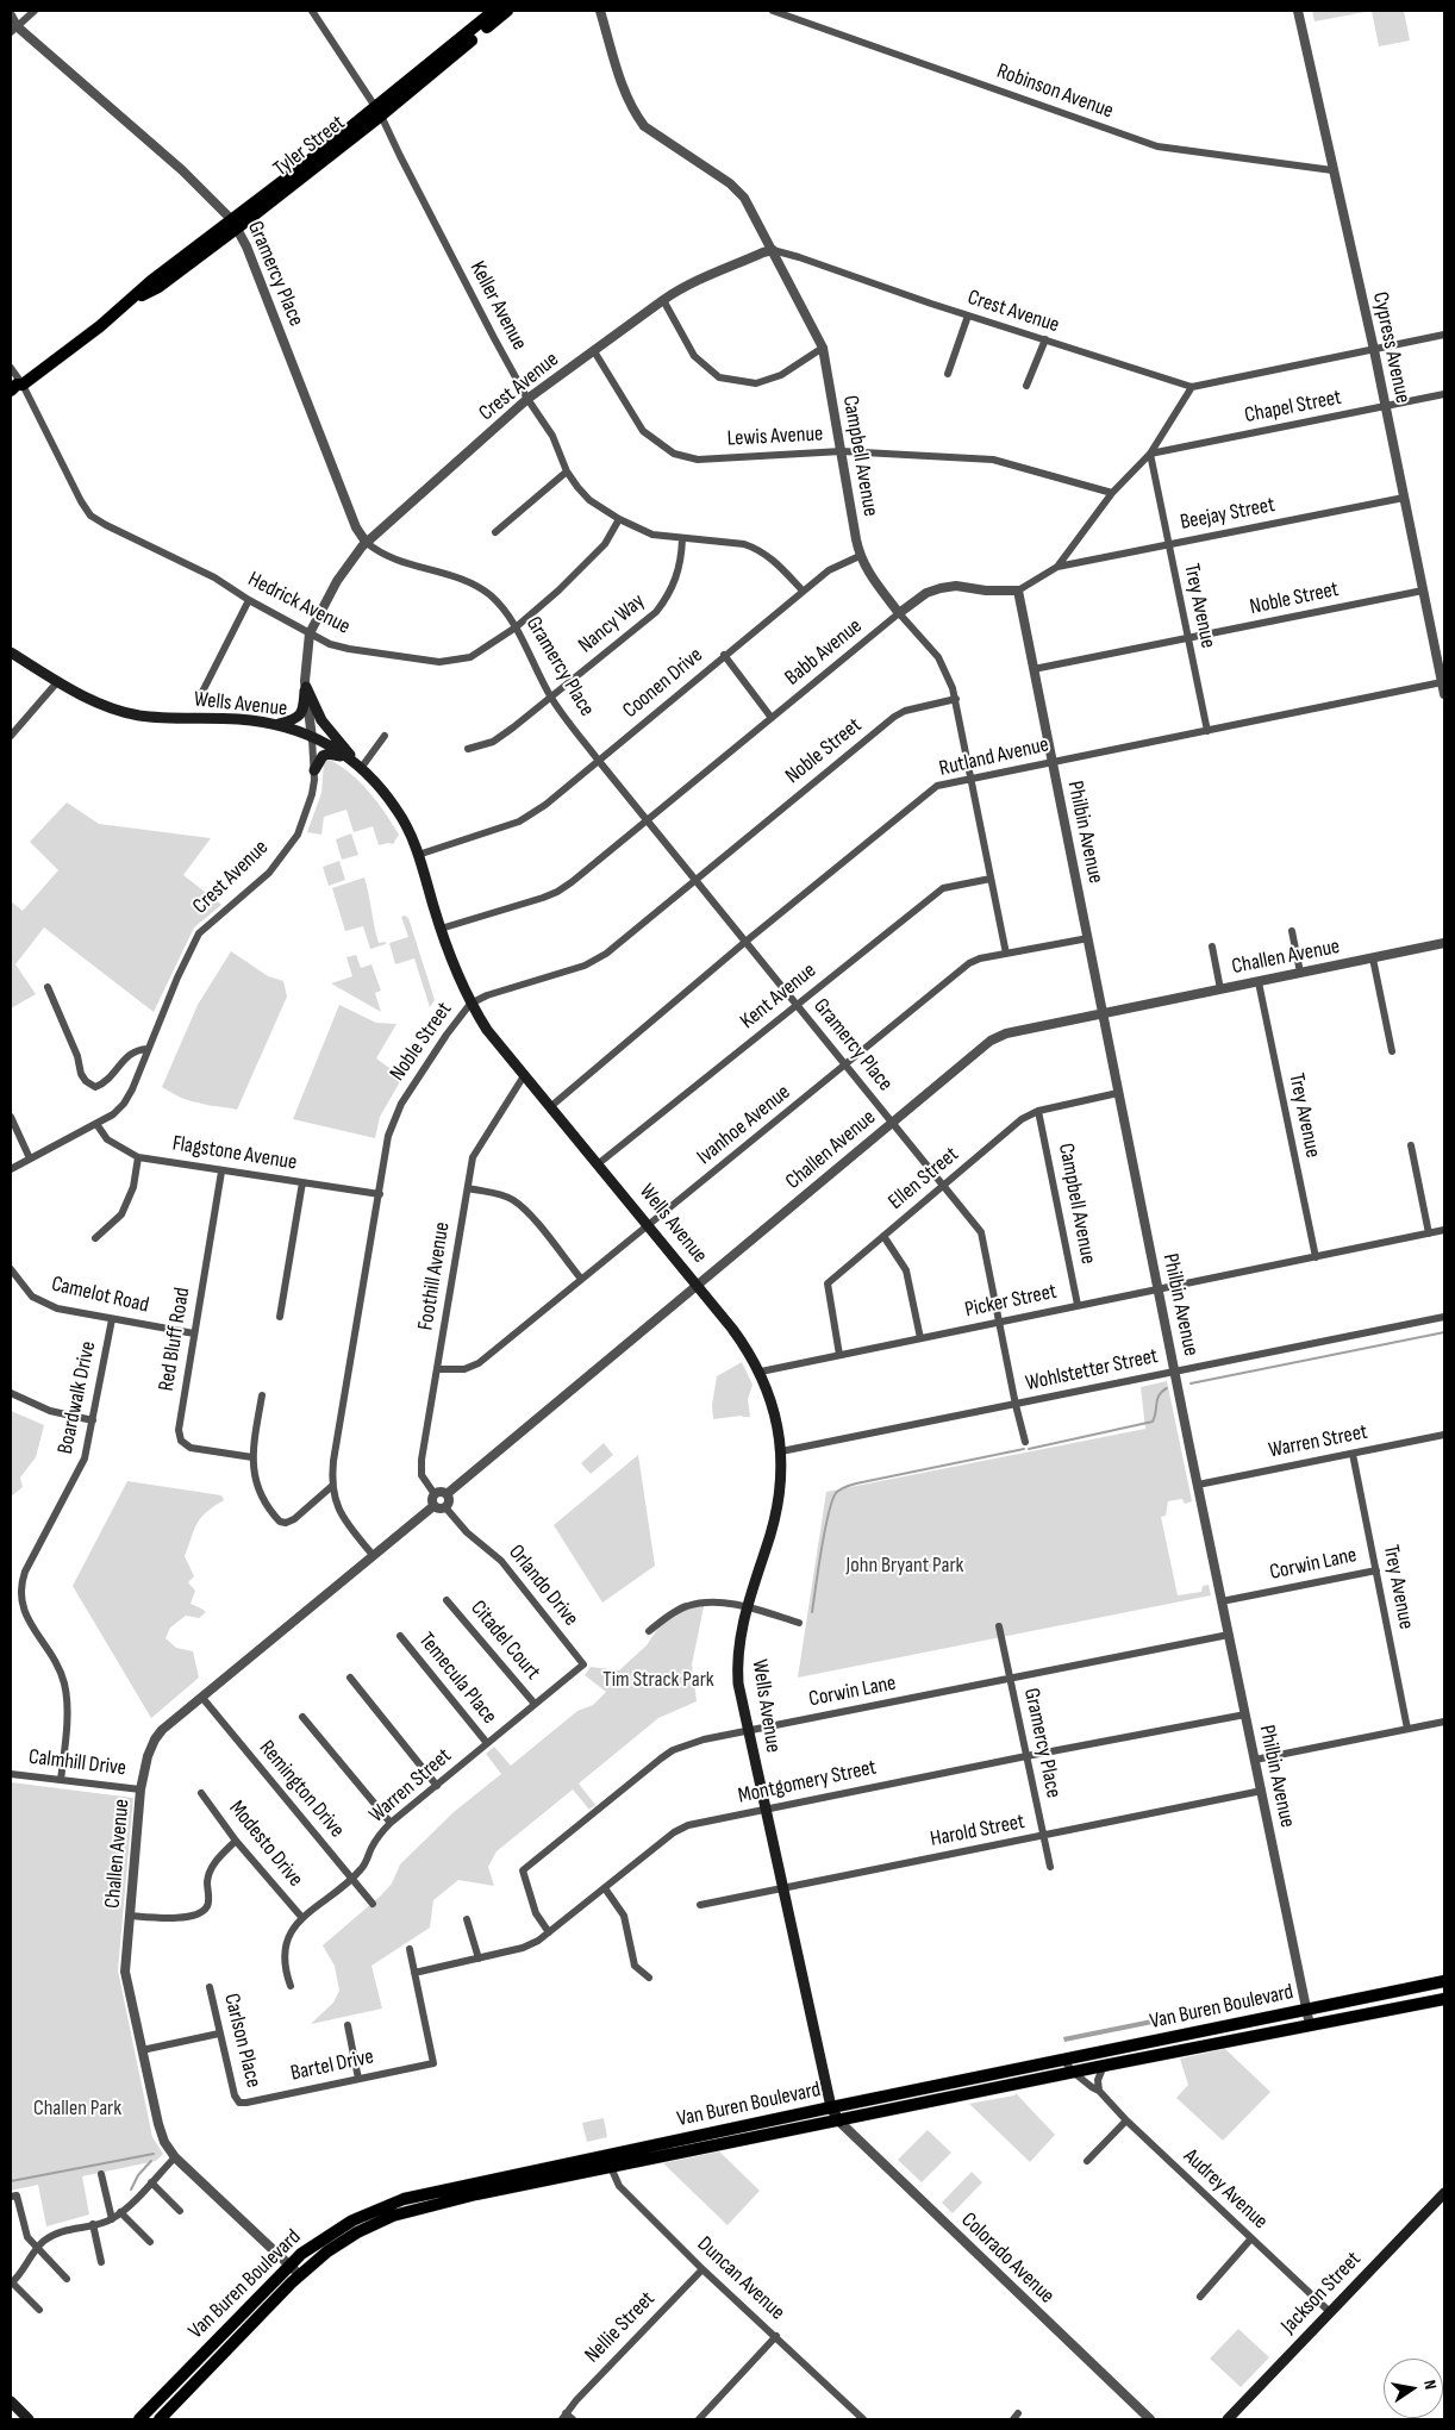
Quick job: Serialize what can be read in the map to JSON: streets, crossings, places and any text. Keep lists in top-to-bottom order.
{
  "streets": {
    "main road": [
      "Tyler Street",
      "Wells Avenue",
      "Van Buren Boulevard",
      "Jackson Street"
    ],
    "street": [
      "Robinson Avenue",
      "Gramercy Place",
      "Keller Avenue",
      "Crest Avenue",
      "Cypress Avenue",
      "Chapel Street",
      "Lewis Avenue",
      "Campbell Avenue",
      "Beejay Street",
      "Noble Street",
      "Hedrick Avenue",
      "Trey Avenue",
      "Nancy Way",
      "Babb Avenue",
      "Coonen Drive",
      "Rutland Avenue",
      "Philbin Avenue",
      "Challen Avenue",
      "Kent Avenue",
      "Ivanhoe Avenue",
      "Flagstone Avenue",
      "Ellen Street",
      "Foothill Avenue",
      "Camelot Road",
      "Picker Street",
      "Red Bluff Road",
      "Wohlstetter Street",
      "Boardwalk Drive",
      "Warren Street",
      "Corwin Lane",
      "Orlando Drive",
      "Citadel Court",
      "Temecula Place",
      "Calmhill Drive",
      "Montgomery Street",
      "Remington Drive",
      "Harold Street",
      "Modesto Drive",
      "Carlson Place",
      "Bartel Drive",
      "Audrey Avenue",
      "Colorado Avenue",
      "Duncan Avenue",
      "Nellie Street"
    ]
  },
  "crossings": [
    ["Robinson Avenue", "Cypress Avenue"],
    ["Tyler Street", "Gramercy Place"],
    ["Tyler Street", "Keller Avenue"],
    ["Tyler Street", "Hedrick Avenue"],
    ["Gramercy Place", "Crest Avenue"],
    ["Gramercy Place", "Noble Street"],
    ["Gramercy Place", "Hedrick Avenue"],
    ["Gramercy Place", "Nancy Way"],
    ["Gramercy Place", "Babb Avenue"],
    ["Gramercy Place", "Coonen Drive"],
    ["Gramercy Place", "Rutland Avenue"],
    ["Gramercy Place", "Challen Avenue"],
    ["Gramercy Place", "Kent Avenue"],
    ["Gramercy Place", "Ivanhoe Avenue"],
    ["Gramercy Place", "Ellen Street"],
    ["Gramercy Place", "Picker Street"],
    ["Gramercy Place", "Wohlstetter Street"],
    ["Gramercy Place", "Corwin Lane"],
    ["Gramercy Place", "Montgomery Street"],
    ["Gramercy Place", "Harold Street"],
    ["Keller Avenue", "Crest Avenue"],
    ["Keller Avenue", "Hedrick Avenue"],
    ["Keller Avenue", "Nancy Way"],
    ["Keller Avenue", "Coonen Drive"],
    ["Crest Avenue", "Cypress Avenue"],
    ["Crest Avenue", "Lewis Avenue"],
    ["Crest Avenue", "Campbell Avenue"],
    ["Crest Avenue", "Hedrick Avenue"],
    ["Crest Avenue", "Wells Avenue"],
    ["Crest Avenue", "Flagstone Avenue"],
    ["Cypress Avenue", "Chapel Street"],
    ["Cypress Avenue", "Beejay Street"],
    ["Cypress Avenue", "Noble Street"],
    ["Cypress Avenue", "Rutland Avenue"],
    ["Chapel Street", "Trey Avenue"],
    ["Lewis Avenue", "Campbell Avenue"],
    ["Campbell Avenue", "Noble Street"],
    ["Campbell Avenue", "Babb Avenue"],
    ["Campbell Avenue", "Coonen Drive"],
    ["Campbell Avenue", "Rutland Avenue"],
    ["Campbell Avenue", "Kent Avenue"],
    ["Campbell Avenue", "Ivanhoe Avenue"],
    ["Campbell Avenue", "Ellen Street"],
    ["Campbell Avenue", "Picker Street"],
    ["Beejay Street", "Trey Avenue"],
    ["Noble Street", "Trey Avenue"],
    ["Noble Street", "Wells Avenue"],
    ["Noble Street", "Philbin Avenue"],
    ["Noble Street", "Challen Avenue"],
    ["Noble Street", "Flagstone Avenue"],
    ["Trey Avenue", "Rutland Avenue"],
    ["Trey Avenue", "Challen Avenue"],
    ["Trey Avenue", "Picker Street"],
    ["Trey Avenue", "Warren Street"],
    ["Trey Avenue", "Corwin Lane"],
    ["Babb Avenue", "Wells Avenue"],
    ["Babb Avenue", "Philbin Avenue"],
    ["Coonen Drive", "Wells Avenue"],
    ["Wells Avenue", "Rutland Avenue"],
    ["Wells Avenue", "Challen Avenue"],
    ["Wells Avenue", "Kent Avenue"],
    ["Wells Avenue", "Ivanhoe Avenue"],
    ["Wells Avenue", "Foothill Avenue"],
    ["Wells Avenue", "Picker Street"],
    ["Wells Avenue", "Wohlstetter Street"],
    ["Wells Avenue", "Corwin Lane"],
    ["Wells Avenue", "Montgomery Street"],
    ["Wells Avenue", "Harold Street"],
    ["Wells Avenue", "Van Buren Boulevard"],
    ["Wells Avenue", "Colorado Avenue"],
    ["Rutland Avenue", "Philbin Avenue"],
    ["Philbin Avenue", "Challen Avenue"],
    ["Philbin Avenue", "Ivanhoe Avenue"],
    ["Philbin Avenue", "Ellen Street"],
    ["Philbin Avenue", "Picker Street"],
    ["Philbin Avenue", "Wohlstetter Street"],
    ["Philbin Avenue", "Warren Street"],
    ["Philbin Avenue", "Corwin Lane"],
    ["Philbin Avenue", "Montgomery Street"],
    ["Philbin Avenue", "Harold Street"],
    ["Philbin Avenue", "Van Buren Boulevard"],
    ["Challen Avenue", "Foothill Avenue"],
    ["Challen Avenue", "Orlando Drive"],
    ["Challen Avenue", "Calmhill Drive"],
    ["Challen Avenue", "Remington Drive"],
    ["Challen Avenue", "Van Buren Boulevard"],
    ["Ivanhoe Avenue", "Foothill Avenue"],
    ["Flagstone Avenue", "Red Bluff Road"],
    ["Ellen Street", "Picker Street"],
    ["Foothill Avenue", "Orlando Drive"],
    ["Camelot Road", "Red Bluff Road"],
    ["Camelot Road", "Boardwalk Drive"],
    ["Boardwalk Drive", "Calmhill Drive"],
    ["Warren Street", "Orlando Drive"],
    ["Warren Street", "Citadel Court"],
    ["Warren Street", "Temecula Place"],
    ["Warren Street", "Remington Drive"],
    ["Warren Street", "Modesto Drive"],
    ["Corwin Lane", "Montgomery Street"],
    ["Montgomery Street", "Bartel Drive"],
    ["Van Buren Boulevard", "Audrey Avenue"],
    ["Van Buren Boulevard", "Colorado Avenue"],
    ["Van Buren Boulevard", "Duncan Avenue"],
    ["Carlson Place", "Bartel Drive"],
    ["Audrey Avenue", "Jackson Street"],
    ["Duncan Avenue", "Nellie Street"]
  ],
  "parks": ["John Bryant Park", "Tim Strack Park", "Challen Park"],
  "north": "right"
}
